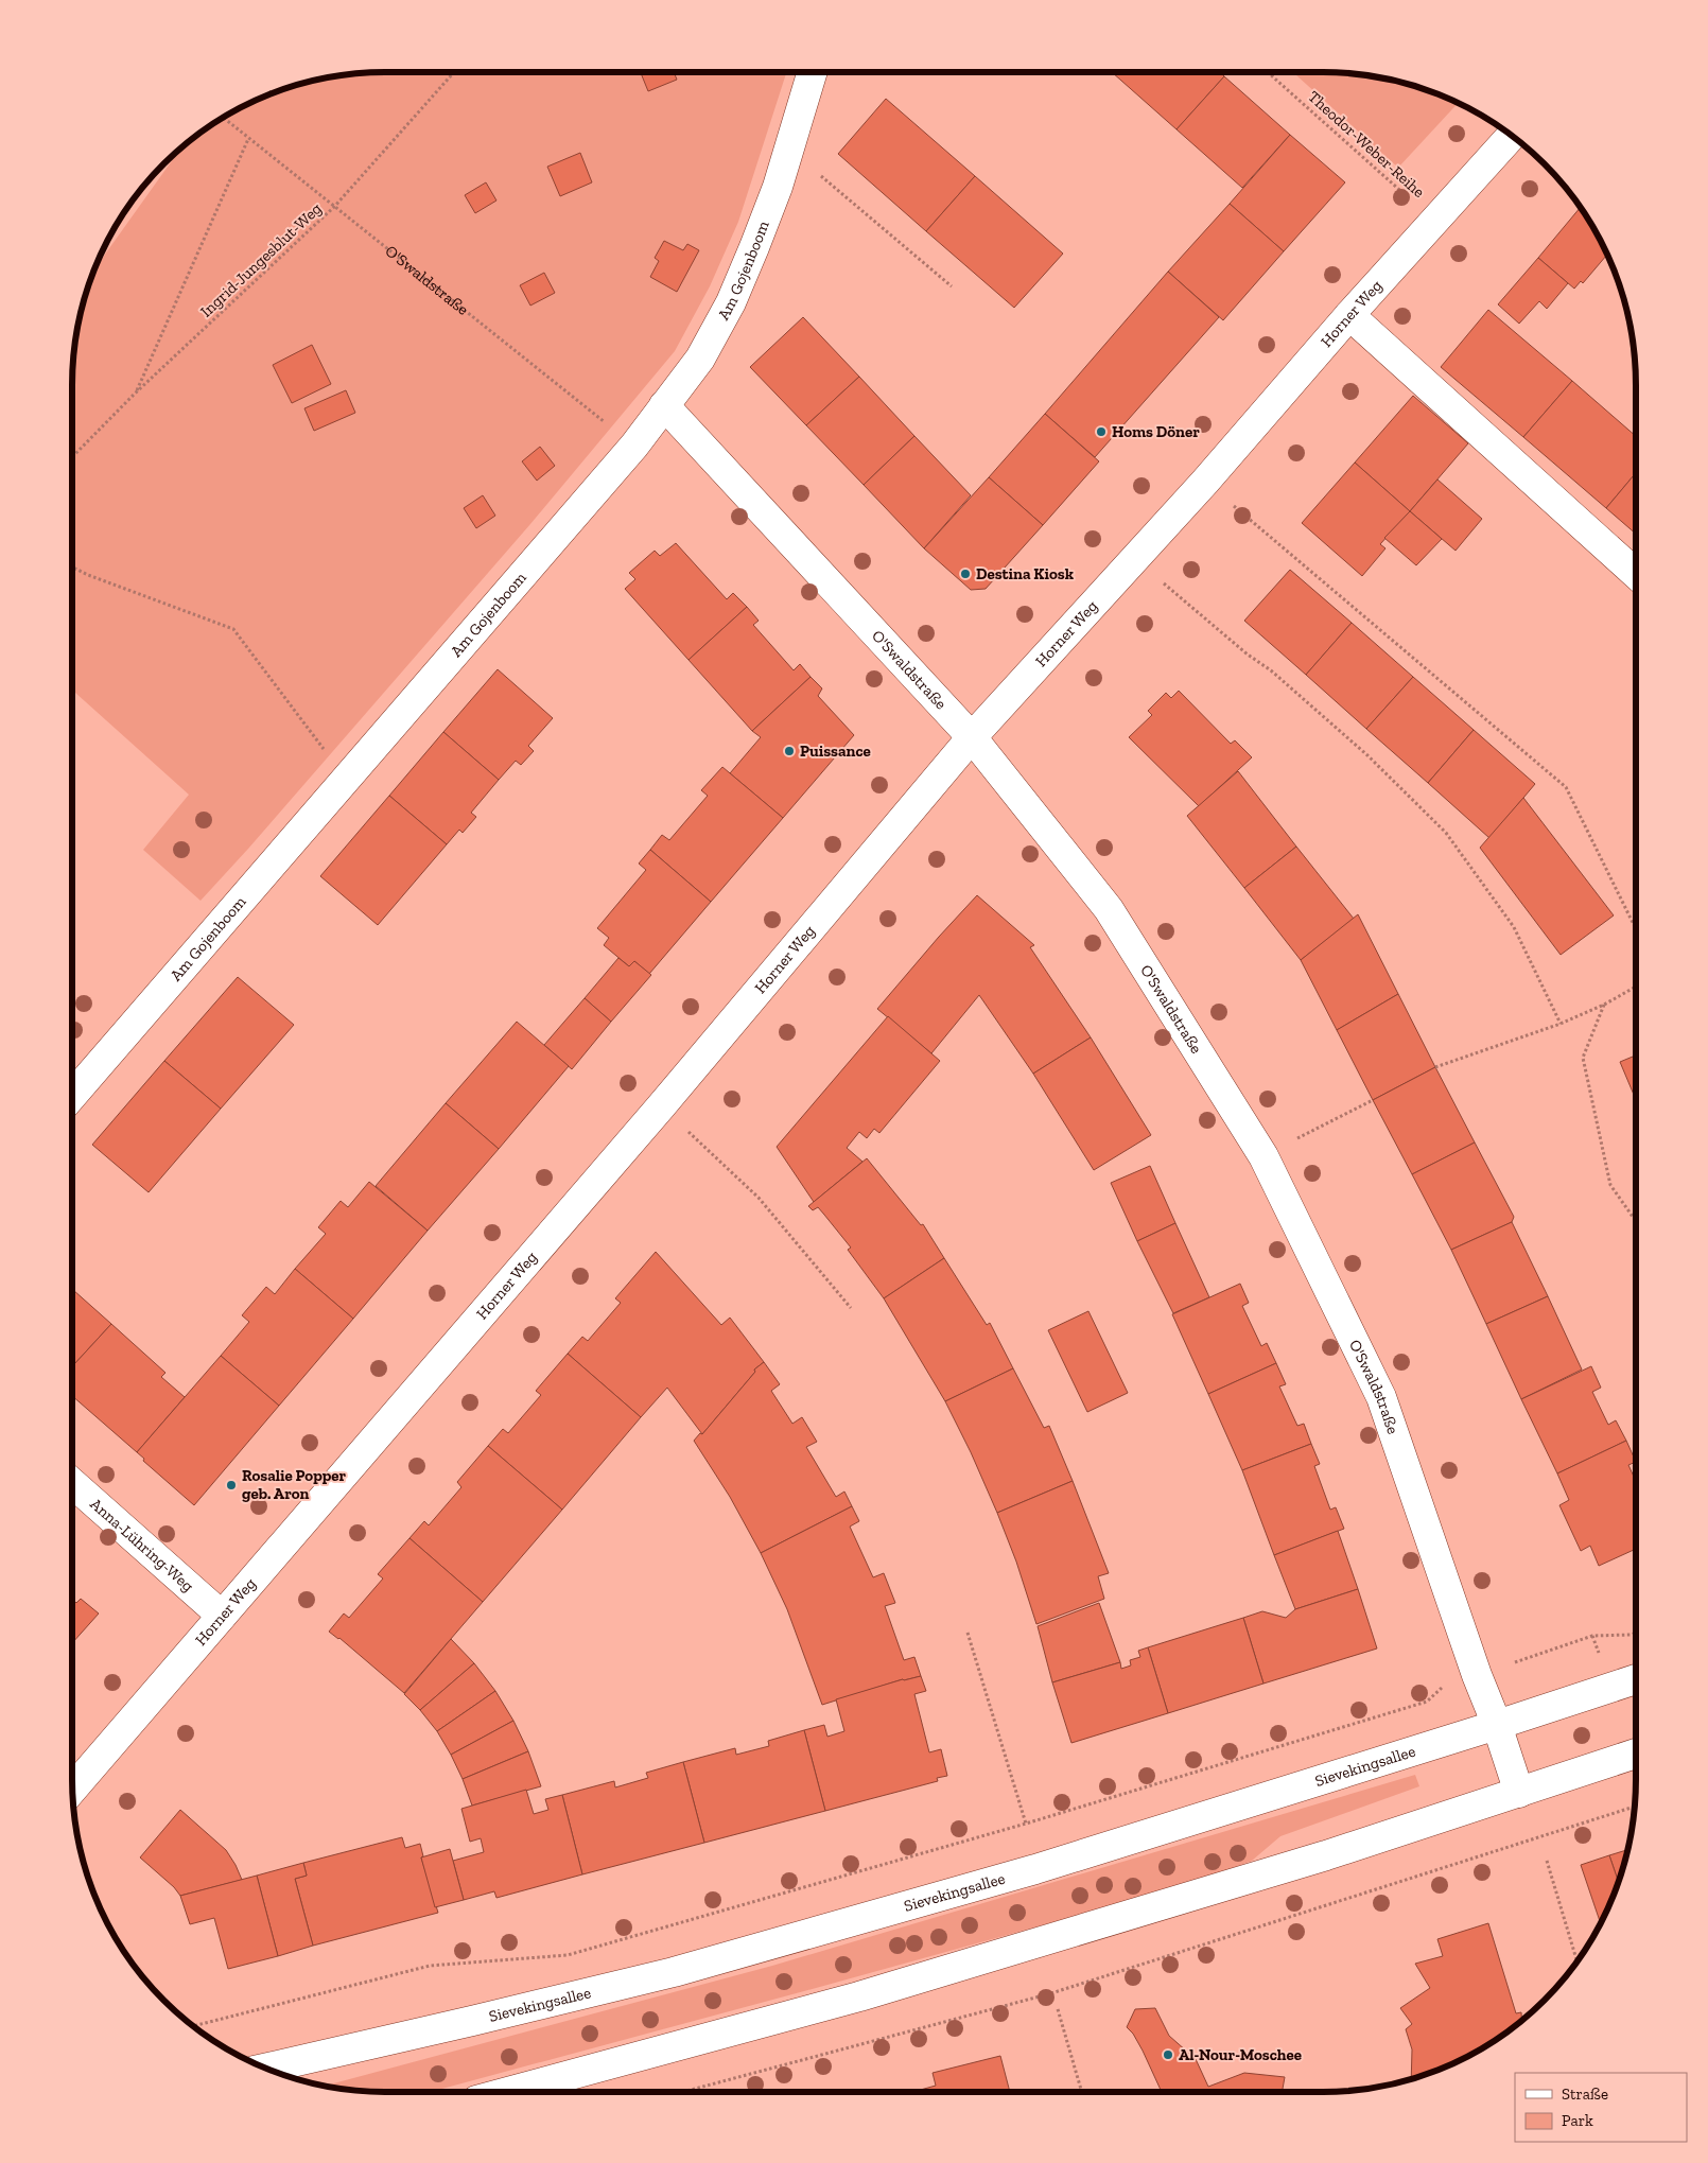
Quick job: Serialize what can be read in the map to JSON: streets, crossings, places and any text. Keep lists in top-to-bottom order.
{
  "streets": {
    "street": [
      "Am Gojenboom",
      "O'Swaldstraße",
      "Horner Weg",
      "Anna-Lühring-Weg",
      "Sievekingsallee"
    ],
    "path": ["Theodor-Weber-Reihe", "Ingrid-Jungesblut-Weg"]
  },
  "crossings": [
    ["Theodor-Weber-Reihe", "Horner Weg"],
    ["Ingrid-Jungesblut-Weg", "O'Swaldstraße"],
    ["Am Gojenboom", "O'Swaldstraße"],
    ["O'Swaldstraße", "Horner Weg"],
    ["O'Swaldstraße", "Sievekingsallee"],
    ["Horner Weg", "Anna-Lühring-Weg"]
  ],
  "places": [
    "Homs Döner",
    "Destina Kiosk",
    "Puissance",
    "Rosalie Popper geb. Aron",
    "Al-Nour-Moschee"
  ],
  "legend": ["Straße", "Park"]
}
